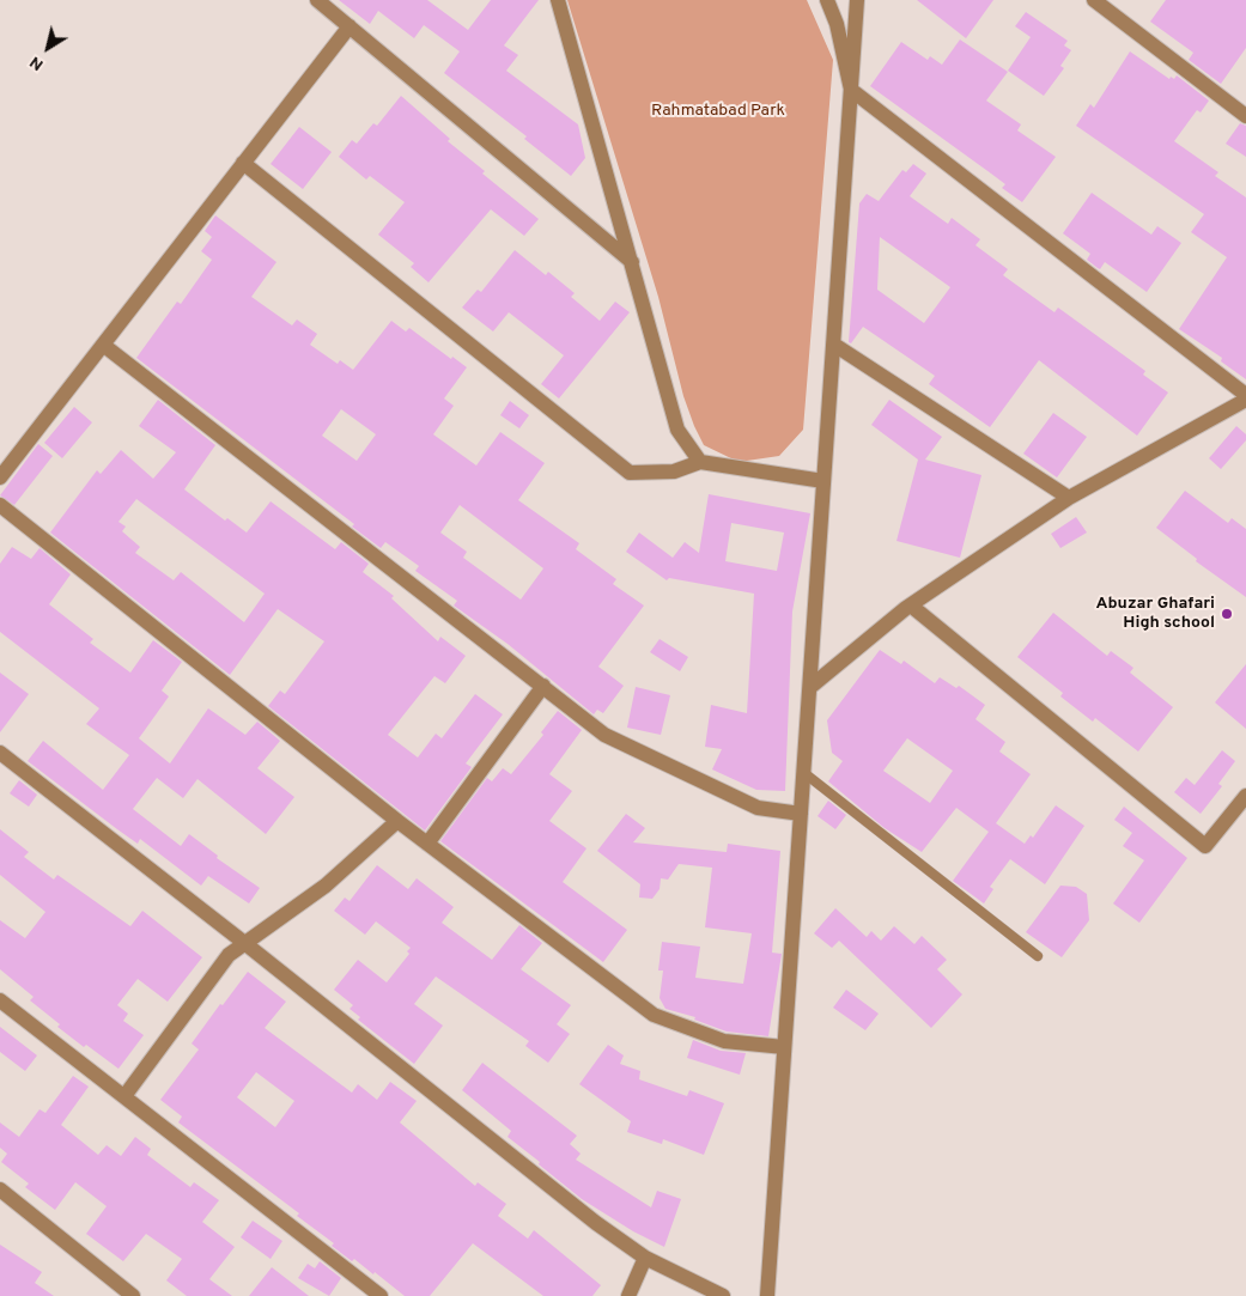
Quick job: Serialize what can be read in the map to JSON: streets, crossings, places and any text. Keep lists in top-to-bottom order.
{
  "parks": ["Rahmatabad Park"],
  "places": ["Abuzar Ghafari High school"],
  "north": "bottom left"
}
